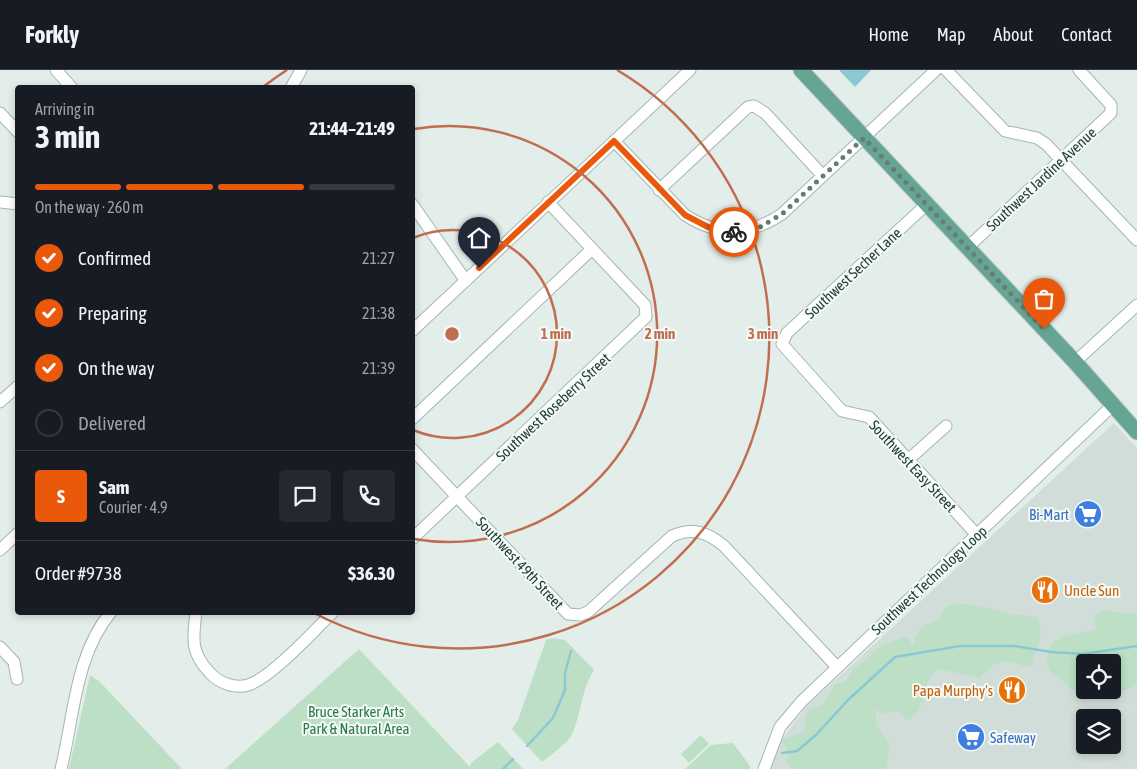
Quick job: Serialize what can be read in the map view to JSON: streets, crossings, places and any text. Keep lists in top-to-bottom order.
{
  "streets": {
    "street": [
      "Southwest Jardine Avenue",
      "Southwest Secher Lane",
      "Southwest Roseberry Street",
      "Southwest Easy Street",
      "Southwest 49th Street",
      "Southwest Technology Loop"
    ]
  },
  "crossings": [
    ["Southwest Secher Lane", "Southwest Easy Street"],
    ["Southwest Roseberry Street", "Southwest 49th Street"],
    ["Southwest Easy Street", "Southwest Technology Loop"],
    ["Southwest 49th Street", "Southwest Technology Loop"]
  ],
  "parks": ["Bruce Starker Arts Park & Natural Area"],
  "places": {
    "supermarket": ["Bi-Mart", "Safeway"],
    "restaurant": ["Uncle Sun", "Papa Murphy's"]
  },
  "page": {
    "header": "Forkly",
    "nav": [
      "Home",
      "Map",
      "About",
      "Contact"
    ],
    "heading": ["3 min", "Arriving in", "21:44–21:49"],
    "panel": [
      "Sam",
      "Courier · 4.9",
      "Order #9738",
      "$36.30"
    ],
    "bar": "On the way · 260 m",
    "list": [
      ["Confirmed", "21:27"],
      ["Preparing", "21:38"],
      ["On the way", "21:39"],
      "Delivered"
    ],
    "round": "S"
  },
  "rings": ["1 min", "2 min", "3 min"]
}
